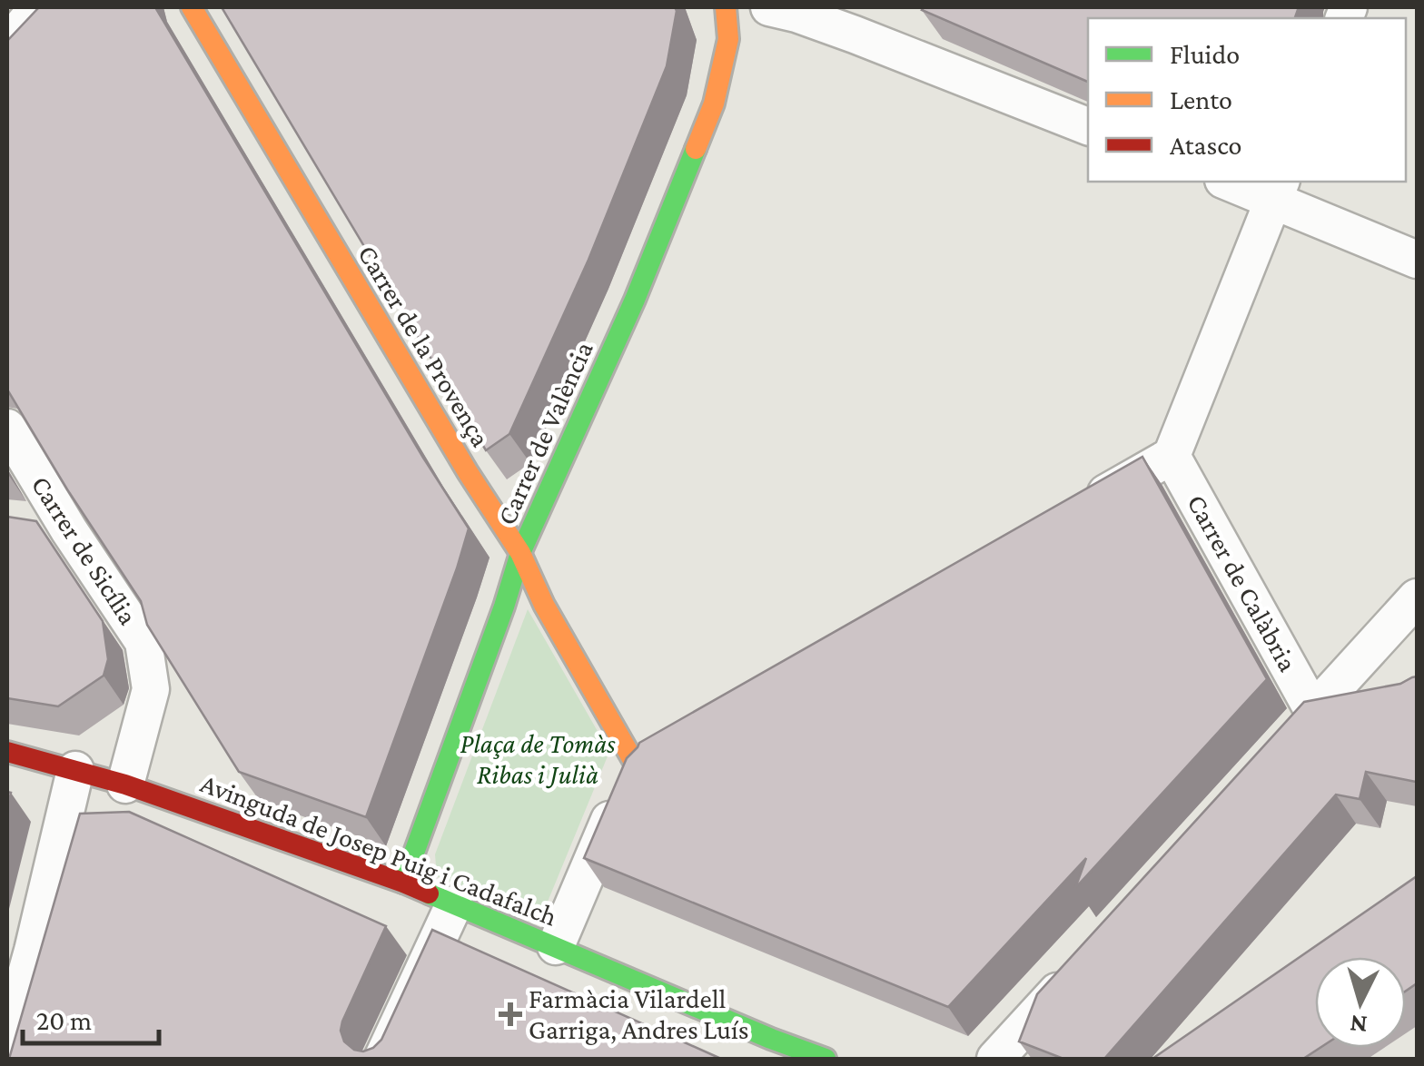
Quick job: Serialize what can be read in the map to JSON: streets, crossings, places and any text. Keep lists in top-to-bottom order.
{
  "streets": {
    "street": [
      "Carrer de la Provença",
      "Carrer de València",
      "Carrer de Sicília",
      "Carrer de Calàbria",
      "Avinguda de Josep Puig i Cadafalch"
    ]
  },
  "crossings": [
    ["Carrer de la Provença", "Carrer de València"],
    ["Carrer de València", "Avinguda de Josep Puig i Cadafalch"],
    ["Carrer de Sicília", "Avinguda de Josep Puig i Cadafalch"]
  ],
  "parks": ["Plaça de Tomàs Ribas i Julià"],
  "places": {
    "health": ["Farmàcia Vilardell Garriga, Andres Luís"]
  },
  "legend": ["Fluido", "Lento", "Atasco"],
  "scale_bar": "20 m",
  "north": "bottom"
}
